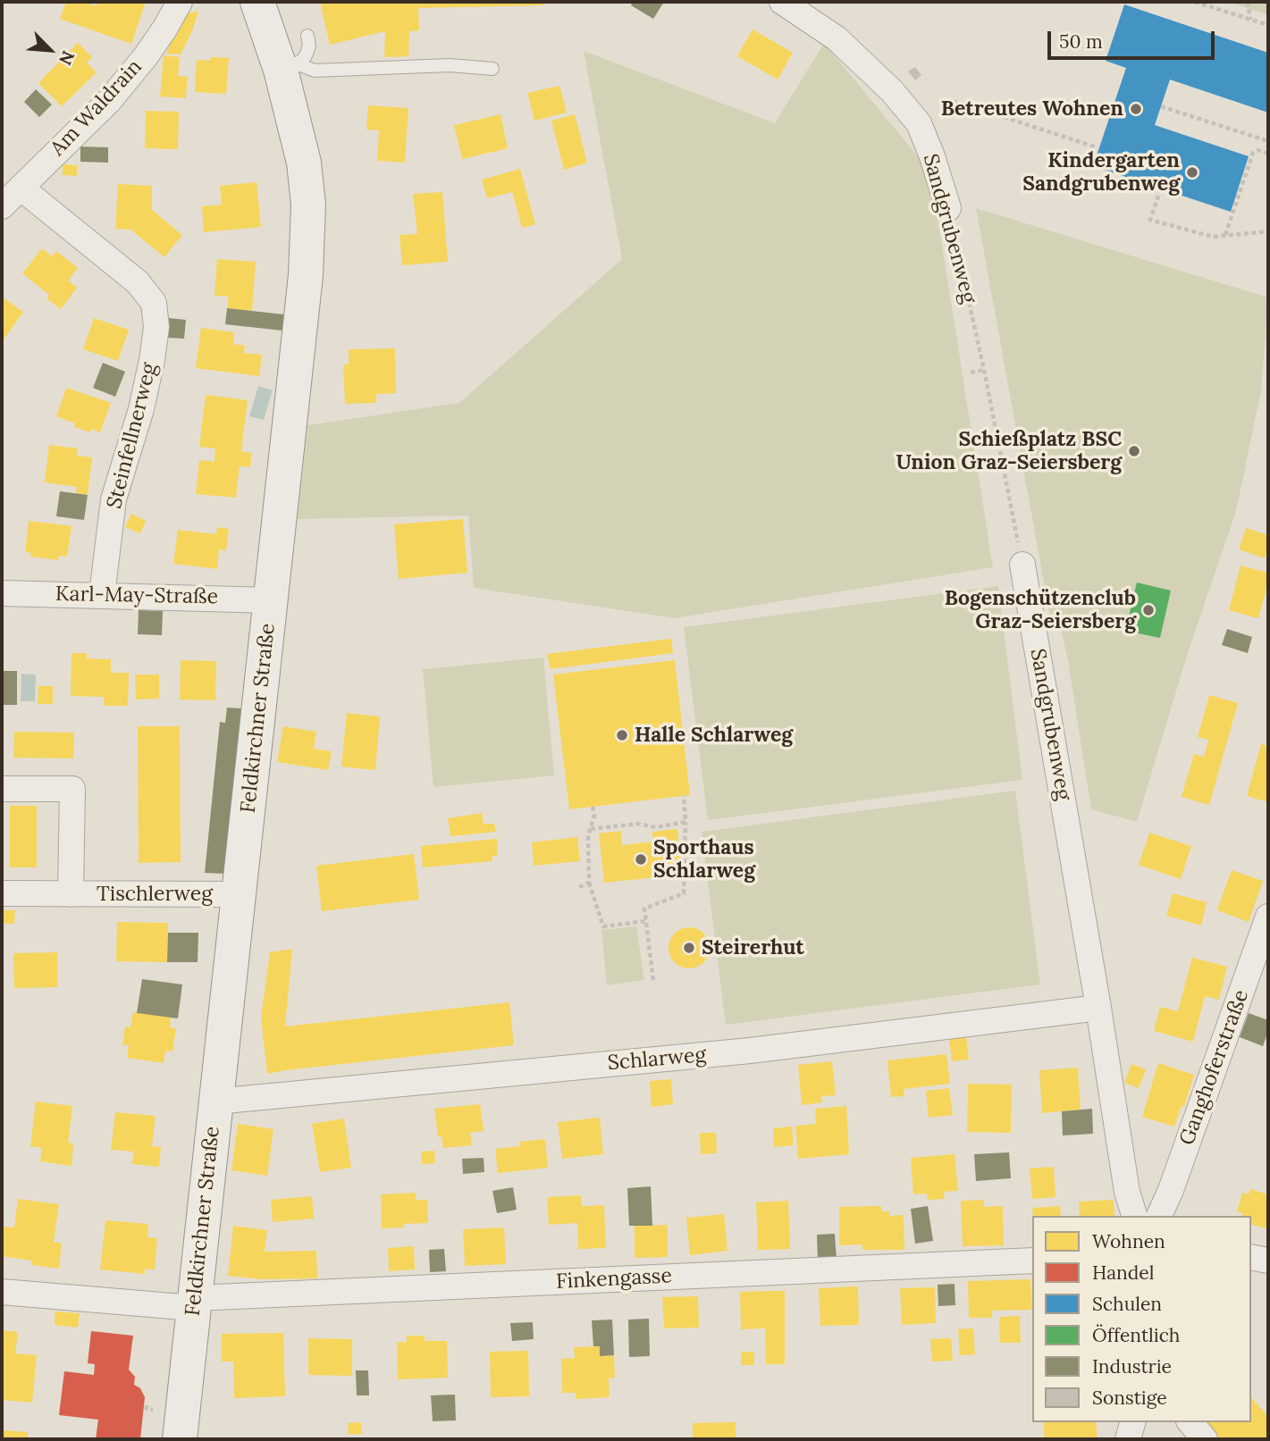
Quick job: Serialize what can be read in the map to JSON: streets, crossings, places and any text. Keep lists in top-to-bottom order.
{
  "streets": {
    "street": [
      "Am Waldrain",
      "Sandgrubenweg",
      "Steinfellnerweg",
      "Karl-May-Straße",
      "Feldkirchner Straße",
      "Tischlerweg",
      "Schlarweg",
      "Ganghoferstraße",
      "Finkengasse"
    ]
  },
  "crossings": [
    ["Am Waldrain", "Steinfellnerweg"],
    ["Sandgrubenweg", "Schlarweg"],
    ["Steinfellnerweg", "Karl-May-Straße"],
    ["Karl-May-Straße", "Feldkirchner Straße"],
    ["Feldkirchner Straße", "Tischlerweg"],
    ["Feldkirchner Straße", "Schlarweg"],
    ["Feldkirchner Straße", "Finkengasse"]
  ],
  "places": [
    "Betreutes Wohnen",
    "Kindergarten Sandgrubenweg",
    "Schießplatz BSC Union Graz-Seiersberg",
    "Bogenschützenclub Graz-Seiersberg",
    "Halle Schlarweg",
    "Sporthaus Schlarweg",
    "Steirerhut"
  ],
  "legend": [
    "Wohnen",
    "Handel",
    "Schulen",
    "Öffentlich",
    "Industrie",
    "Sonstige"
  ],
  "scale_bar": "50 m",
  "north": "bottom right"
}
